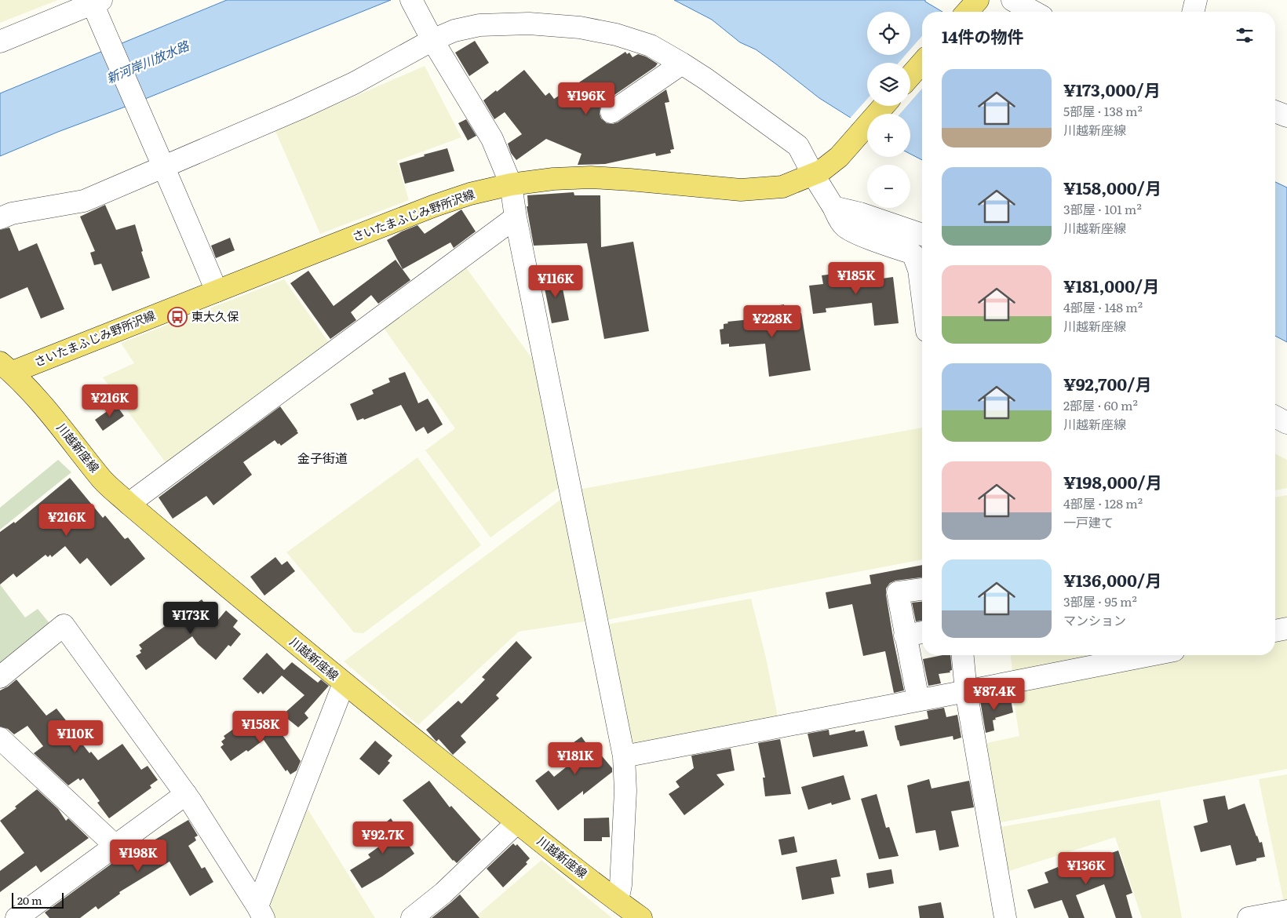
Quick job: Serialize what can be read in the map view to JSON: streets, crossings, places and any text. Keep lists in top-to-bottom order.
{
  "streets": {
    "main road": ["さいたまふじみ野所沢線", "川越新座線"]
  },
  "crossings": [
    ["さいたまふじみ野所沢線", "川越新座線"]
  ],
  "districts": ["金子街道"],
  "water": ["新河岸川放水路"],
  "places": {
    "bus stop": ["東大久保"]
  },
  "scale_bar": "20 m",
  "page": {
    "map_buttons": ["+", "−"],
    "heading": "14件の物件",
    "list": [
      {
        "name": "¥173,000/月",
        "note": "5部屋 · 138 m² · 川越新座線"
      },
      {
        "name": "¥158,000/月",
        "note": "3部屋 · 101 m² · 川越新座線"
      },
      {
        "name": "¥181,000/月",
        "note": "4部屋 · 148 m² · 川越新座線"
      },
      {
        "name": "¥92,700/月",
        "note": "2部屋 · 60 m² · 川越新座線"
      },
      {
        "name": "¥198,000/月",
        "note": "4部屋 · 128 m² · 一戸建て"
      },
      {
        "name": "¥136,000/月",
        "note": "3部屋 · 95 m² · マンション"
      }
    ],
    "price": [
      "¥196K",
      "¥185K",
      "¥116K",
      "¥228K",
      "¥216K",
      "¥216K",
      "¥173K",
      "¥87.4K",
      "¥158K",
      "¥110K",
      "¥181K",
      "¥92.7K",
      "¥198K",
      "¥136K"
    ],
    "scale": "20 m"
  }
}
